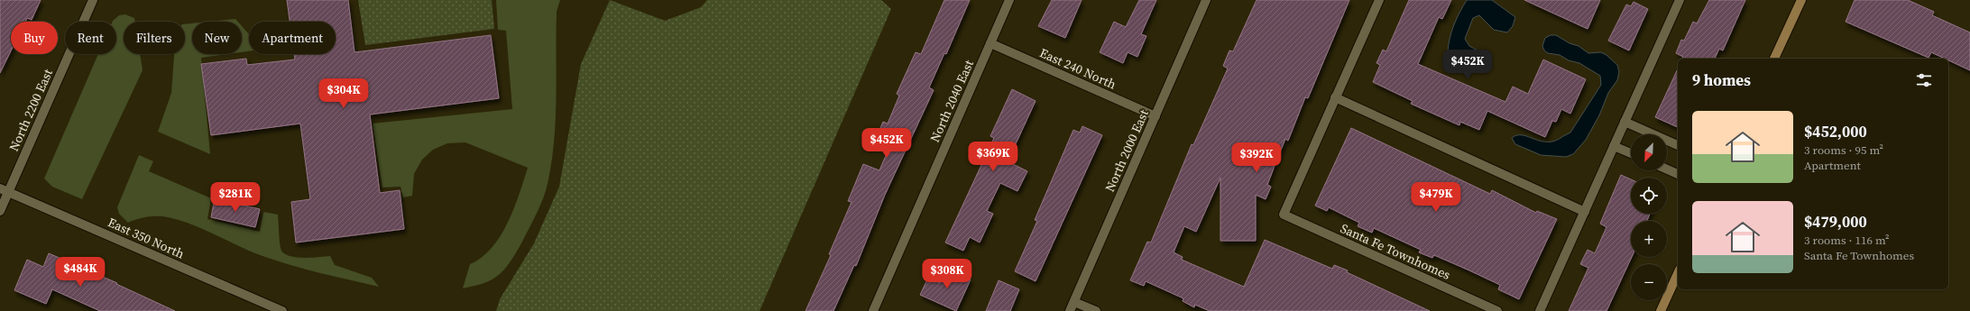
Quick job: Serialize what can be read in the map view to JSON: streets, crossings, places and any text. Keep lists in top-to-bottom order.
{
  "streets": {
    "street": [
      "East 240 North",
      "North 2040 East",
      "North 2200 East",
      "North 2000 East",
      "East 350 North",
      "Santa Fe Townhomes"
    ]
  },
  "crossings": [
    ["East 240 North", "North 2040 East"],
    ["East 240 North", "North 2000 East"],
    ["North 2200 East", "East 350 North"]
  ],
  "north": "bottom left",
  "page": {
    "chip": [
      "Buy",
      "Rent",
      "Filters",
      "New",
      "Apartment"
    ],
    "price": [
      "$452K",
      "$304K",
      "$452K",
      "$369K",
      "$392K",
      "$281K",
      "$479K",
      "$484K",
      "$308K"
    ],
    "heading": "9 homes",
    "list": [
      {
        "name": "$452,000",
        "note": "3 rooms · 95 m² · Apartment"
      },
      {
        "name": "$479,000",
        "note": "3 rooms · 116 m² · Santa Fe Townhomes"
      }
    ],
    "map_buttons": ["+", "−"]
  }
}
